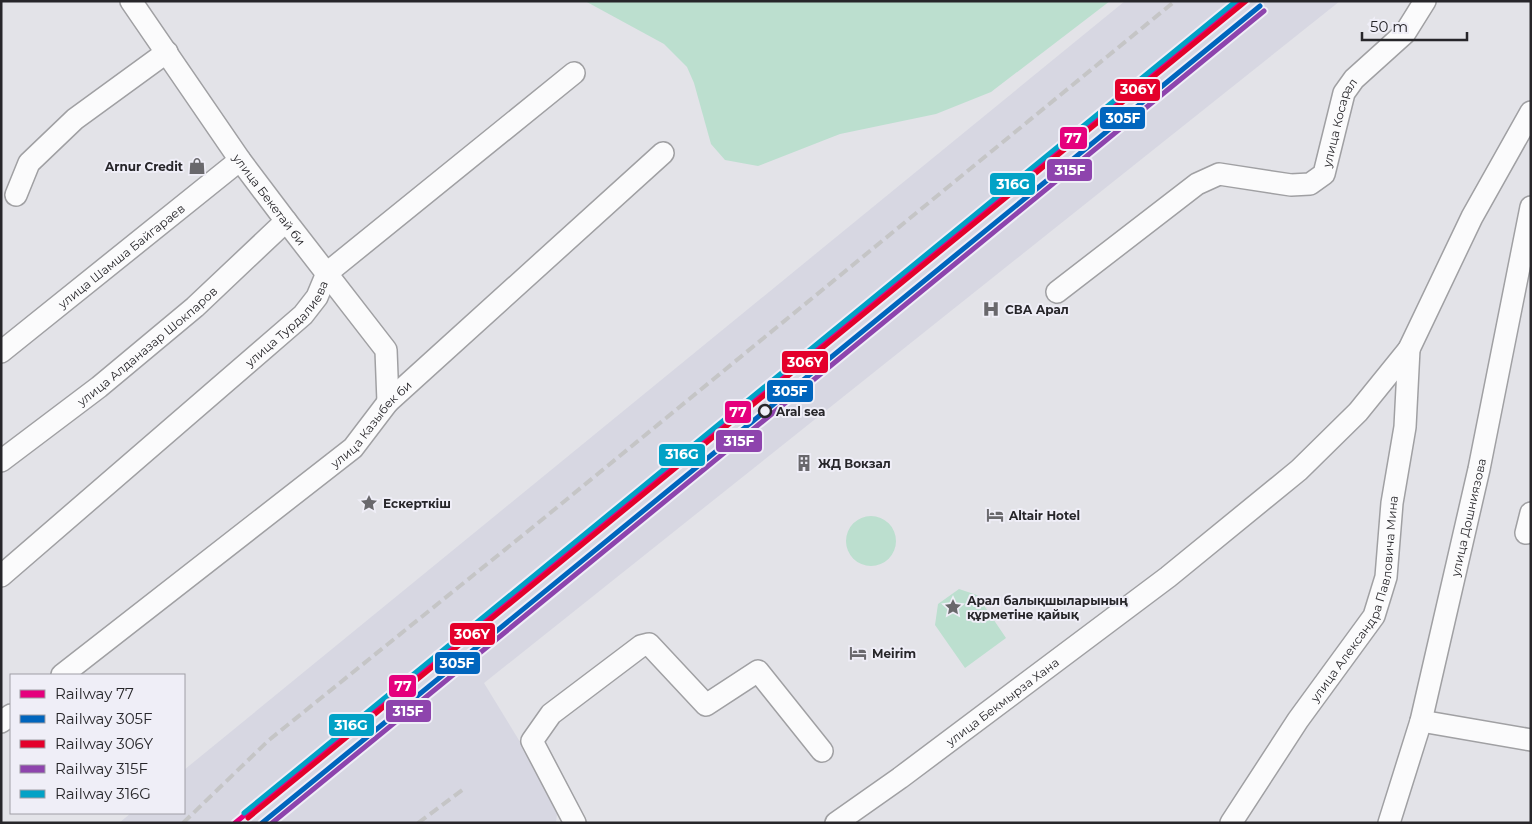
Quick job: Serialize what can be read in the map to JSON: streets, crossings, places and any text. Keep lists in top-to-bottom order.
{
  "streets": {
    "street": [
      "улица Косарал",
      "улица Бекетай би",
      "улица Шамша Байгараев",
      "улица Турдалиева",
      "улица Алданазар Шокпаров",
      "улица Казыбек би",
      "улица Дошниязова",
      "улица Александра Павловича Мина",
      "улица Бекмырза Хана"
    ]
  },
  "crossings": [
    ["улица Бекетай би", "улица Шамша Байгараев"],
    ["улица Бекетай би", "улица Турдалиева"],
    ["улица Бекетай би", "улица Алданазар Шокпаров"],
    ["улица Бекетай би", "улица Казыбек би"],
    ["улица Александра Павловича Мина", "улица Бекмырза Хана"]
  ],
  "places": {
    "shop": ["Arnur Credit"],
    "hospital": ["СВА Арал"],
    "other": ["Aral sea"],
    "building": ["ЖД Вокзал"],
    "place": ["Ескерткіш", "Арал балықшыларының құрметіне қайық"],
    "hotel": ["Altair Hotel", "Meirim"]
  },
  "lines": [
    "rail line 77",
    "rail line 306Y",
    "rail line 316G",
    "rail line 305F",
    "rail line 315F"
  ],
  "legend": [
    "Railway 77",
    "Railway 305F",
    "Railway 306Y",
    "Railway 315F",
    "Railway 316G"
  ],
  "scale_bar": "50 m"
}
